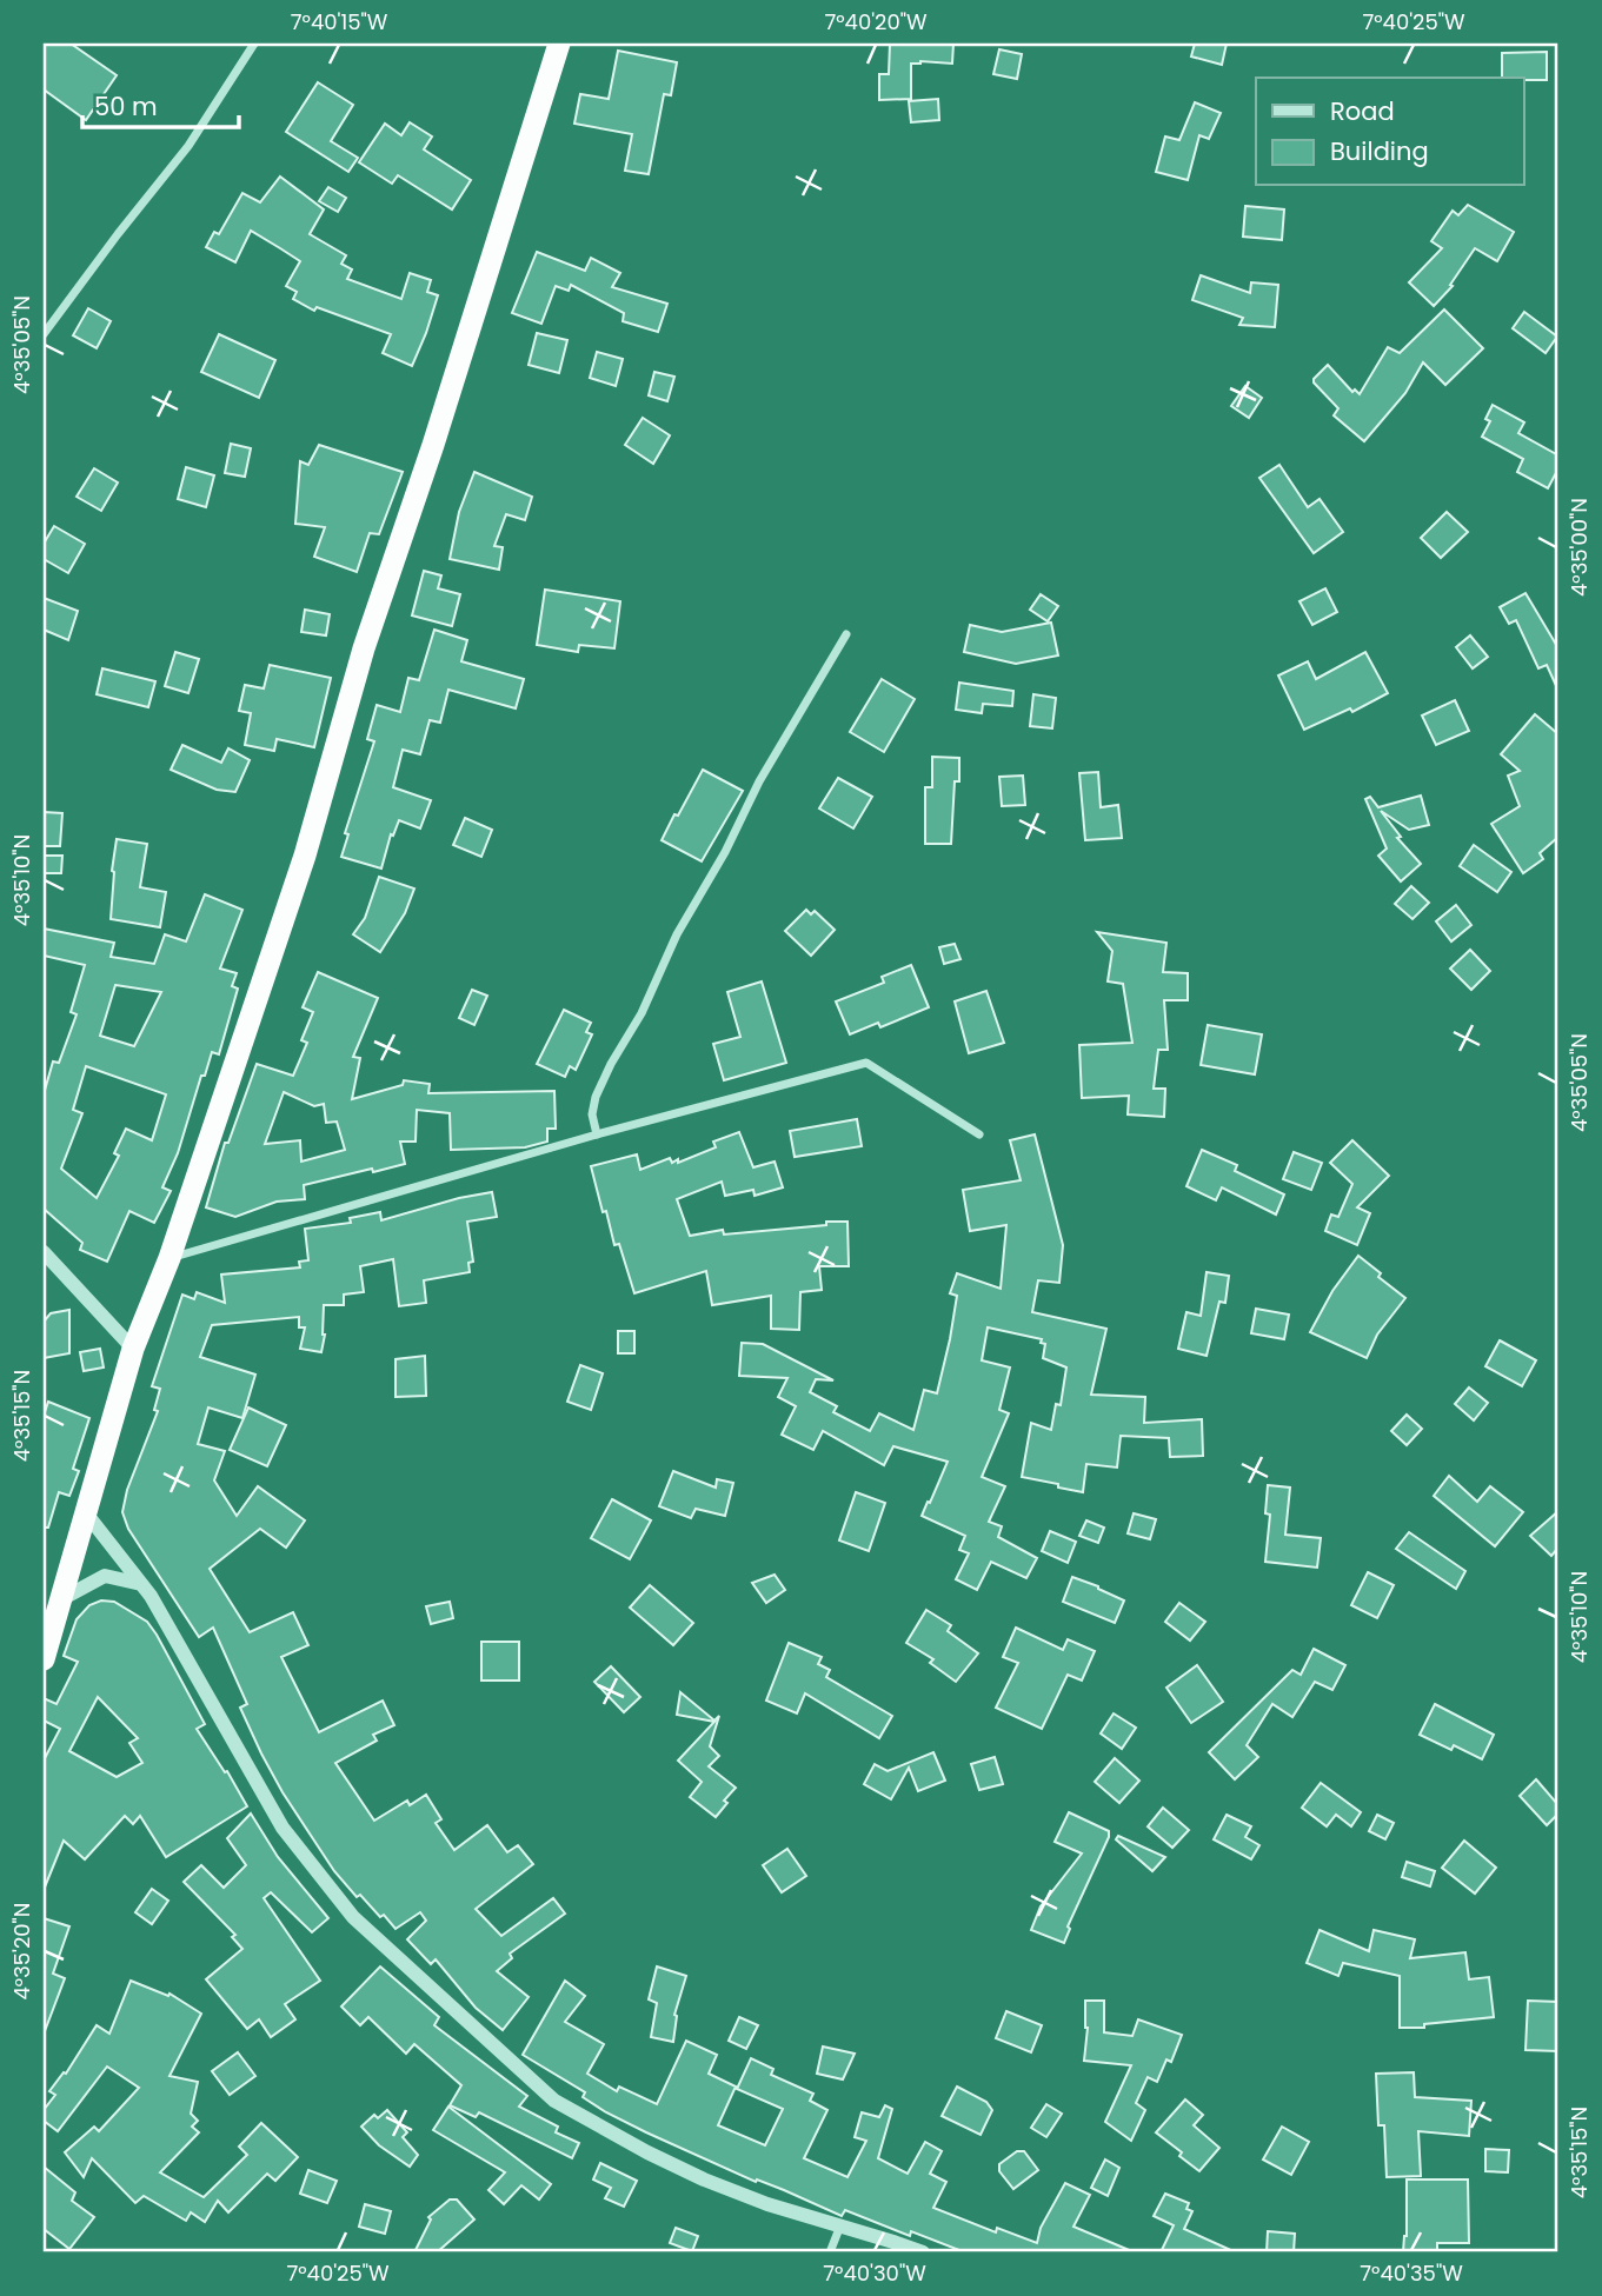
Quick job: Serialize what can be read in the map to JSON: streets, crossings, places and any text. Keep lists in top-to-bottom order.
{
  "legend": ["Road", "Building"],
  "scale_bar": "50 m",
  "coordinates": [
    "7°40'15\"W",
    "7°40'20\"W",
    "7°40'25\"W",
    "4°35'05\"N",
    "4°35'00\"N",
    "4°35'10\"N",
    "4°35'15\"N",
    "4°35'20\"N",
    "7°40'30\"W",
    "7°40'35\"W"
  ]
}
